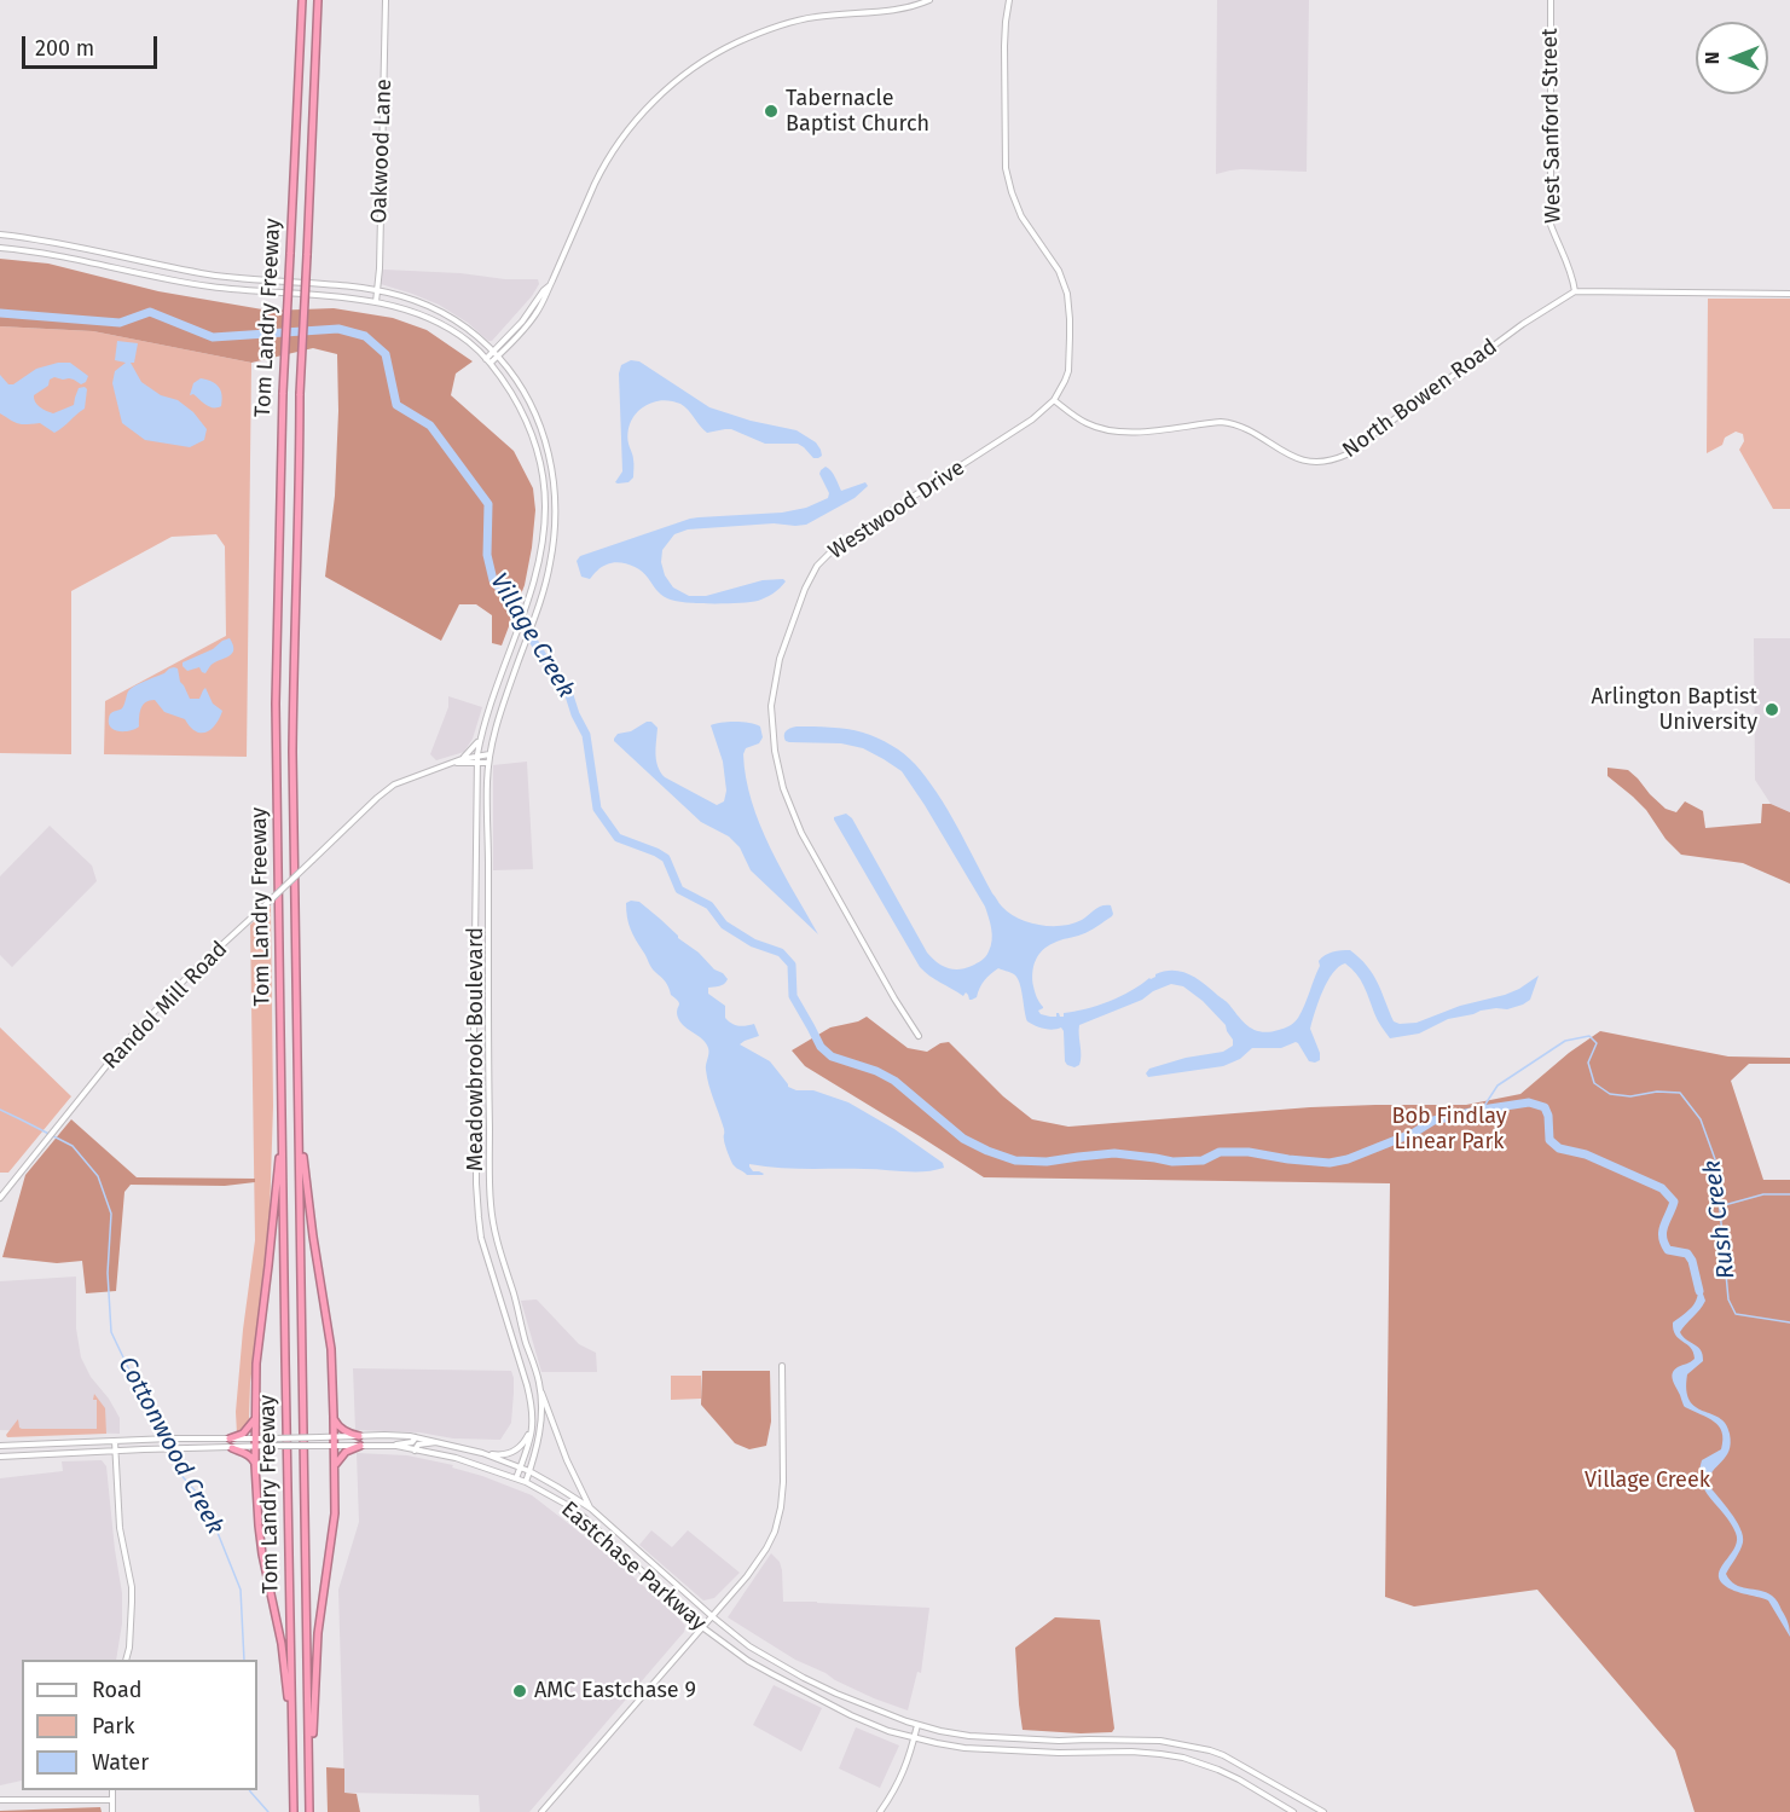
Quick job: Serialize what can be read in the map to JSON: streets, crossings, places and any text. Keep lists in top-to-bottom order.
{
  "streets": {
    "highway": ["Tom Landry Freeway"],
    "main road": [
      "West Sanford Street",
      "Oakwood Lane",
      "North Bowen Road",
      "Westwood Drive",
      "Randol Mill Road",
      "Meadowbrook Boulevard",
      "Eastchase Parkway"
    ]
  },
  "crossings": [
    ["West Sanford Street", "North Bowen Road"],
    ["Oakwood Lane", "Meadowbrook Boulevard"],
    ["North Bowen Road", "Westwood Drive"],
    ["Randol Mill Road", "Meadowbrook Boulevard"],
    ["Meadowbrook Boulevard", "Eastchase Parkway"]
  ],
  "water": ["Village Creek", "Rush Creek", "Cottonwood Creek"],
  "parks": ["Bob Findlay Linear Park", "Village Creek"],
  "places": ["Tabernacle Baptist Church", "Arlington Baptist University", "AMC Eastchase 9"],
  "legend": ["Road", "Park", "Water"],
  "scale_bar": "200 m",
  "north": "left"
}
